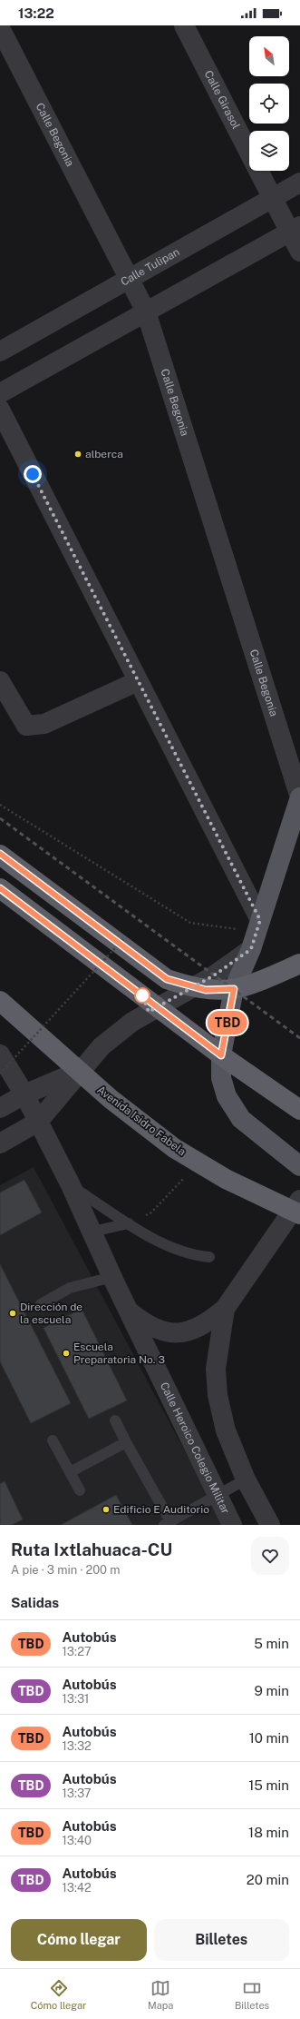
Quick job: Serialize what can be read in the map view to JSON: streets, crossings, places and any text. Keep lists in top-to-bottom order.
{
  "streets": {
    "highway": ["Avenida Isidro Fabela"],
    "street": [
      "Calle Girasol",
      "Calle Begonia",
      "Calle Tulipan",
      "Calle Heroico Colegio Militar"
    ]
  },
  "crossings": [
    ["Calle Girasol", "Calle Tulipan"],
    ["Calle Begonia", "Calle Tulipan"]
  ],
  "places": [
    "alberca",
    "Dirección de la escuela",
    "Escuela Preparatoria No. 3",
    "Edificio E Auditorio"
  ],
  "lines": ["bus line TBD"],
  "north": "top left",
  "page": {
    "status": "13:22",
    "on_map": "TBD",
    "heading": [
      ["Ruta Ixtlahuaca-CU", "A pie · 3 min · 200 m"],
      "Salidas"
    ],
    "list": [
      {
        "mark": "TBD",
        "name": "Autobús",
        "note": "13:27",
        "value": "5 min"
      },
      {
        "mark": "TBD",
        "name": "Autobús",
        "note": "13:31",
        "value": "9 min"
      },
      {
        "mark": "TBD",
        "name": "Autobús",
        "note": "13:32",
        "value": "10 min"
      },
      {
        "mark": "TBD",
        "name": "Autobús",
        "note": "13:37",
        "value": "15 min"
      },
      {
        "mark": "TBD",
        "name": "Autobús",
        "note": "13:40",
        "value": "18 min"
      },
      {
        "mark": "TBD",
        "name": "Autobús",
        "note": "13:42",
        "value": "20 min"
      }
    ],
    "buttons": ["Cómo llegar", "Billetes"],
    "tabs": ["Cómo llegar", "Mapa", "Billetes"]
  }
}
